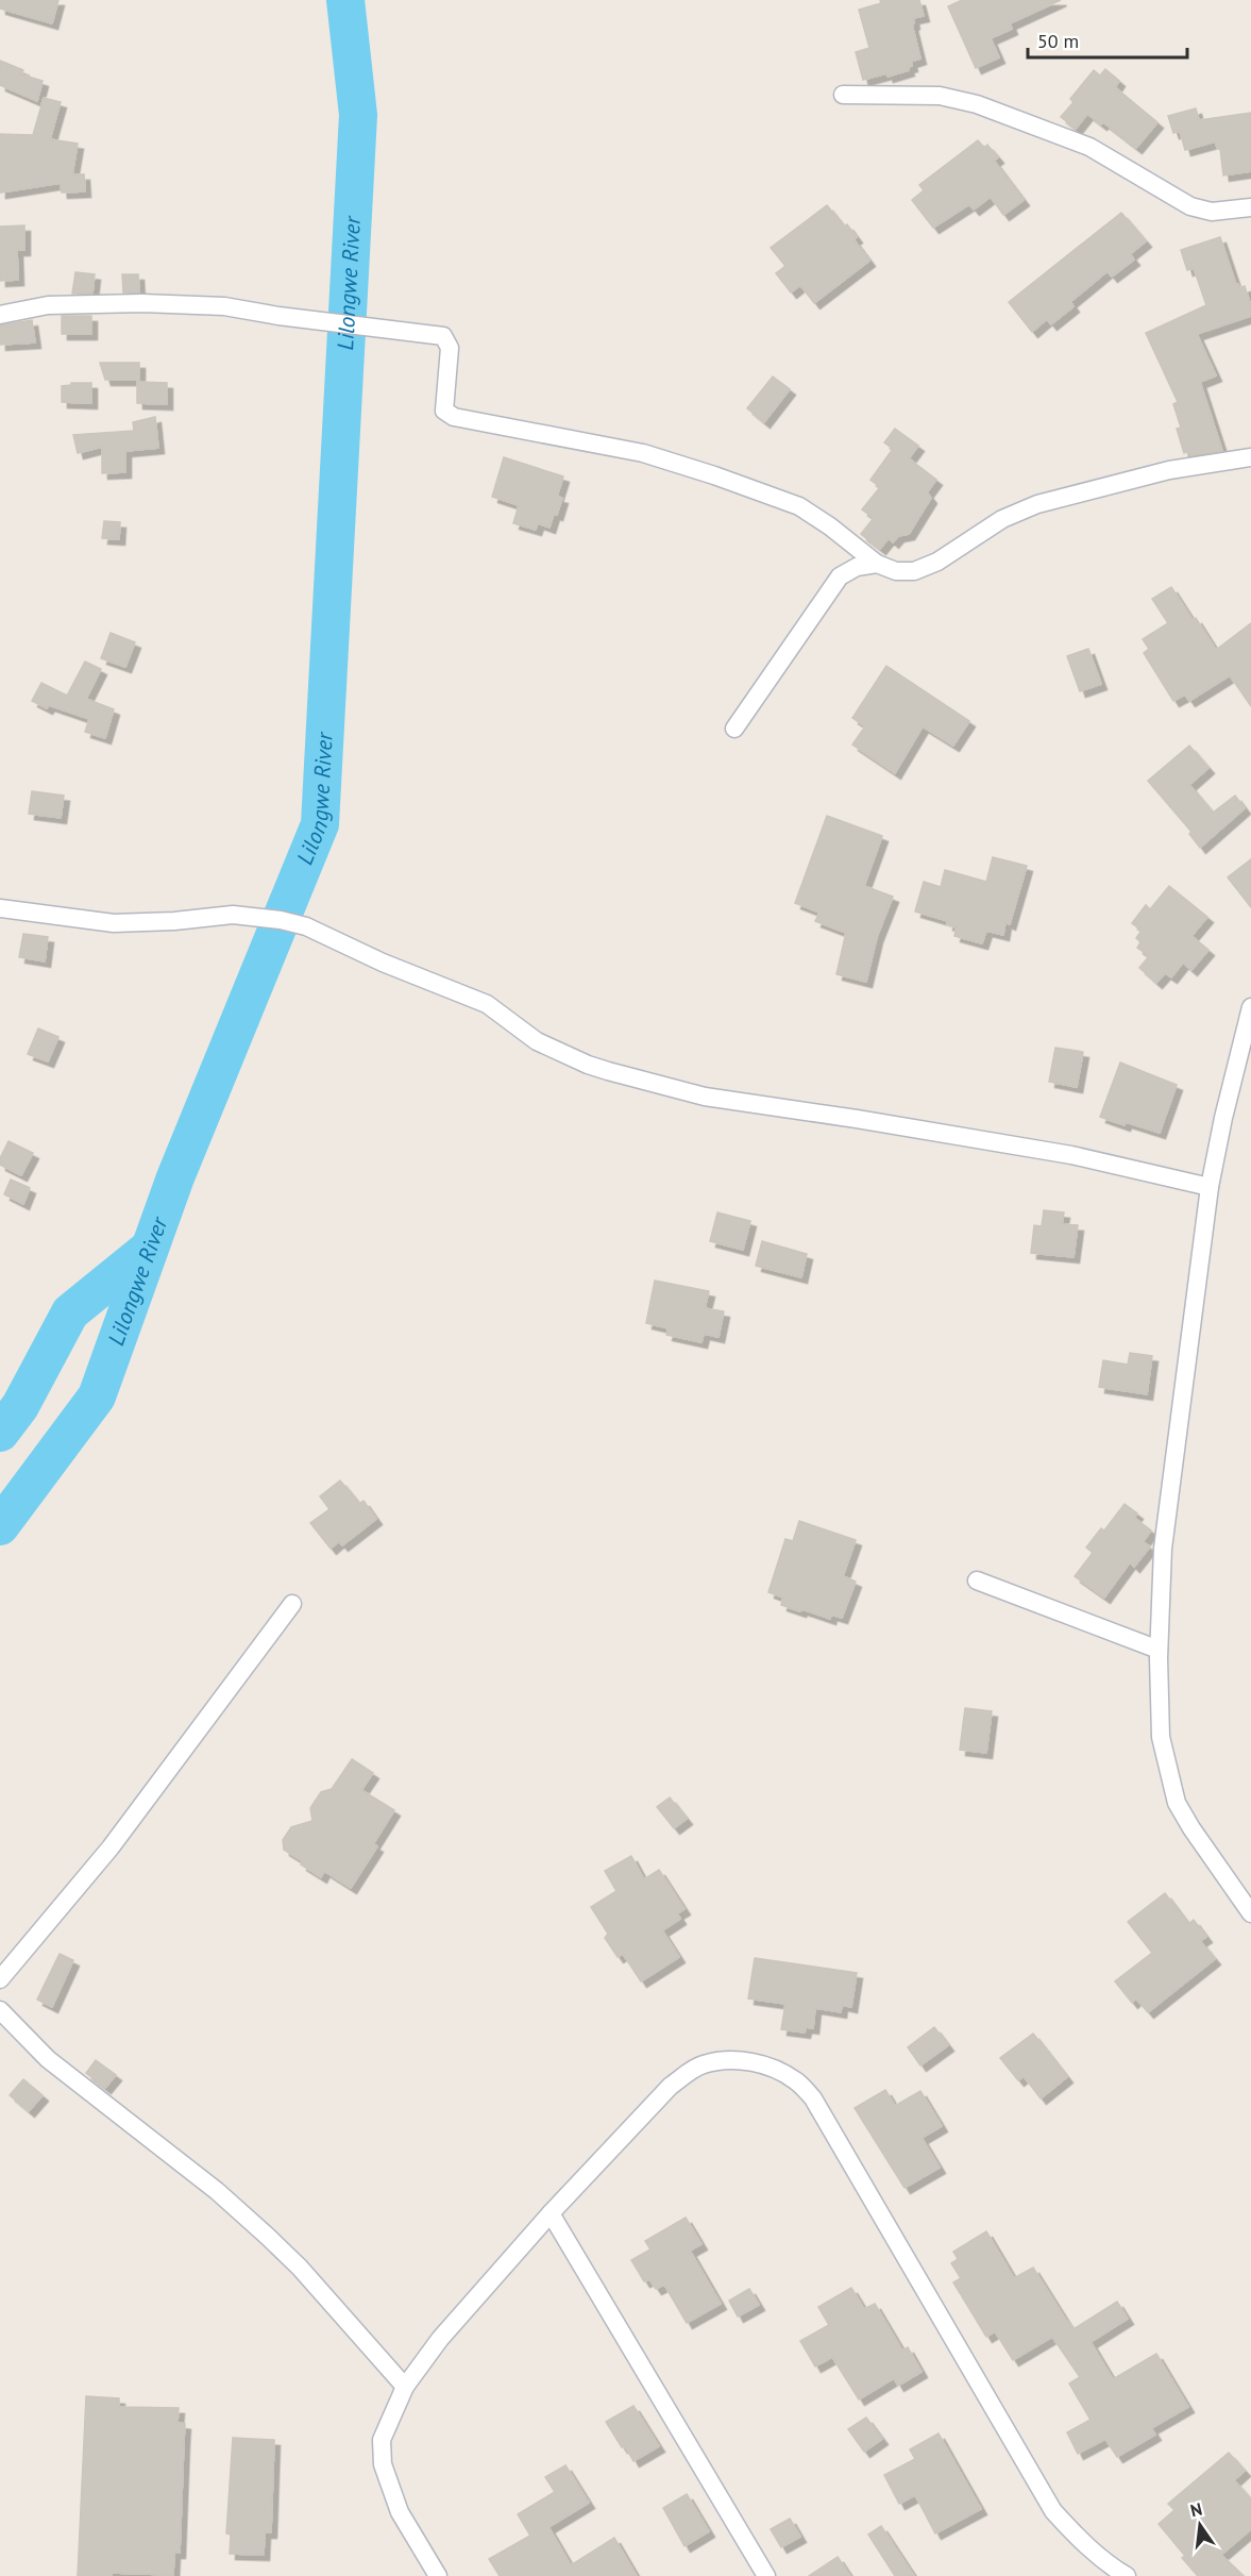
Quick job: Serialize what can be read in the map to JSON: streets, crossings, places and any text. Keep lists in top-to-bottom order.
{
  "water": ["Lilongwe River"],
  "scale_bar": "50 m",
  "north": "top"
}
